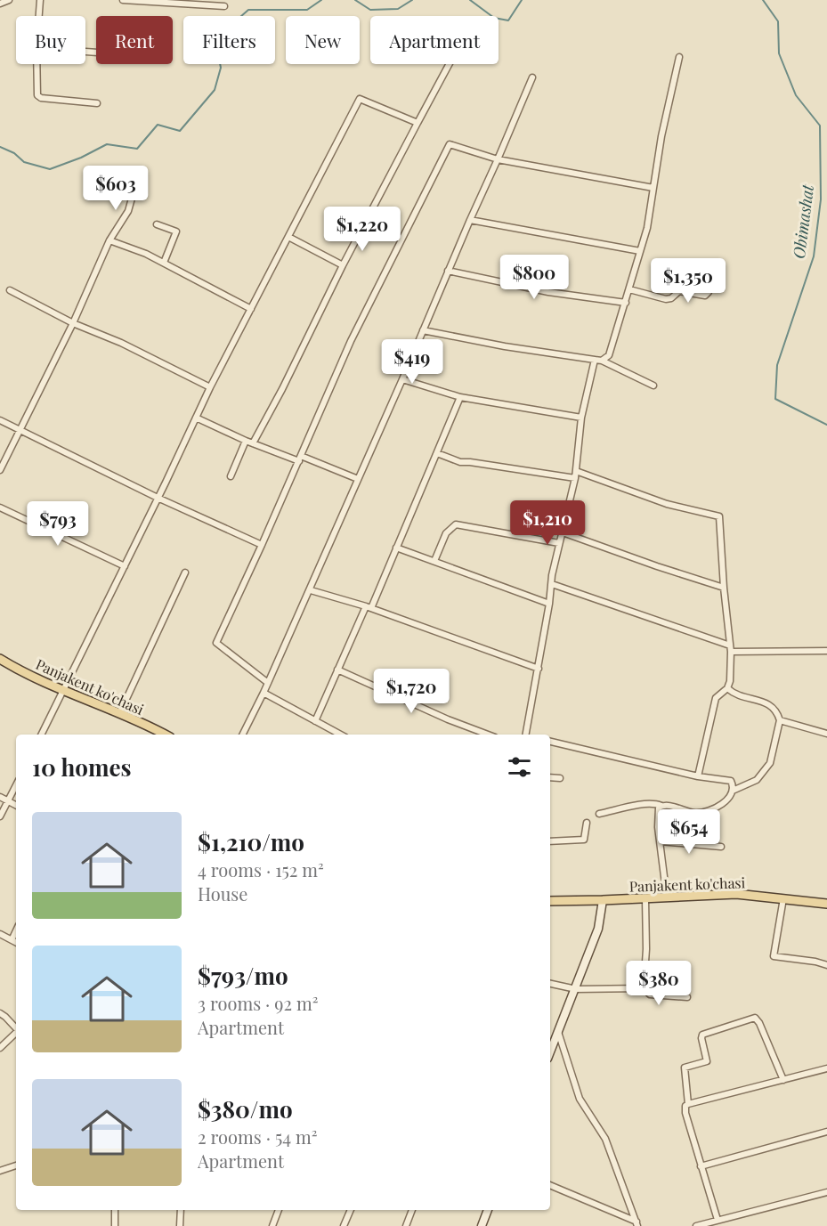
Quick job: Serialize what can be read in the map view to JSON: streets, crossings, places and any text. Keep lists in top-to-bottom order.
{
  "streets": {
    "main road": ["Panjakent ko'chasi"]
  },
  "water": ["Obimashat"],
  "page": {
    "chip": [
      "Buy",
      "Rent",
      "Filters",
      "New",
      "Apartment"
    ],
    "price": [
      "$603",
      "$1,220",
      "$800",
      "$1,350",
      "$419",
      "$1,210",
      "$793",
      "$1,720",
      "$654",
      "$380"
    ],
    "heading": "10 homes",
    "list": [
      {
        "name": "$1,210/mo",
        "note": "4 rooms · 152 m² · House"
      },
      {
        "name": "$793/mo",
        "note": "3 rooms · 92 m² · Apartment"
      },
      {
        "name": "$380/mo",
        "note": "2 rooms · 54 m² · Apartment"
      }
    ]
  }
}
